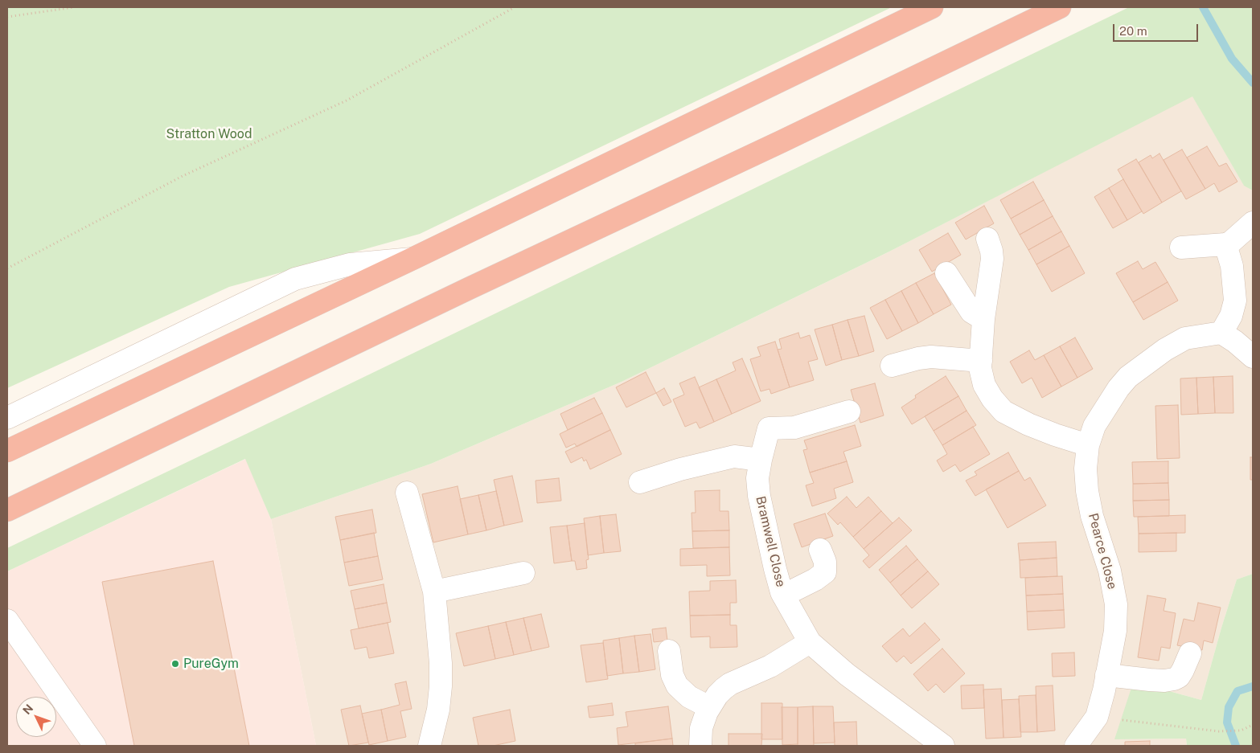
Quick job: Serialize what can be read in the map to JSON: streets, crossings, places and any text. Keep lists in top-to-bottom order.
{
  "streets": {
    "street": ["Bramwell Close", "Pearce Close"]
  },
  "parks": ["Stratton Wood"],
  "places": ["PureGym"],
  "scale_bar": "20 m",
  "north": "top left"
}
